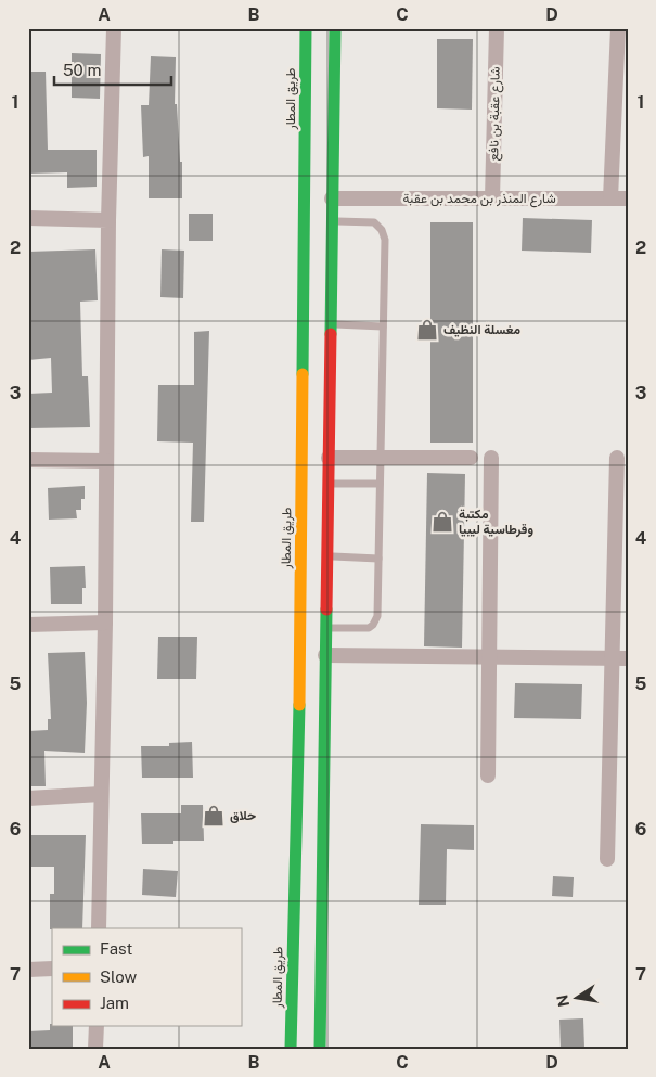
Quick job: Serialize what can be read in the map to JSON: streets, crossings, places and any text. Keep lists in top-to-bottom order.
{
  "streets": {
    "highway": ["طريق المطار"],
    "street": ["شارع عقبة بن نافع", "شارع المنذر بن محمد بن عقبة"]
  },
  "crossings": [
    ["شارع عقبة بن نافع", "شارع المنذر بن محمد بن عقبة"]
  ],
  "places": {
    "shop": ["مغسلة النظيف", "مكتبة وقرطاسية ليبيا", "حلاق"]
  },
  "legend": ["Fast", "Slow", "Jam"],
  "scale_bar": "50 m",
  "north": "left",
  "grid": {
    "columns": [
      "A",
      "B",
      "C",
      "D"
    ],
    "rows": [
      "1",
      "2",
      "3",
      "4",
      "5",
      "6",
      "7"
    ]
  }
}
